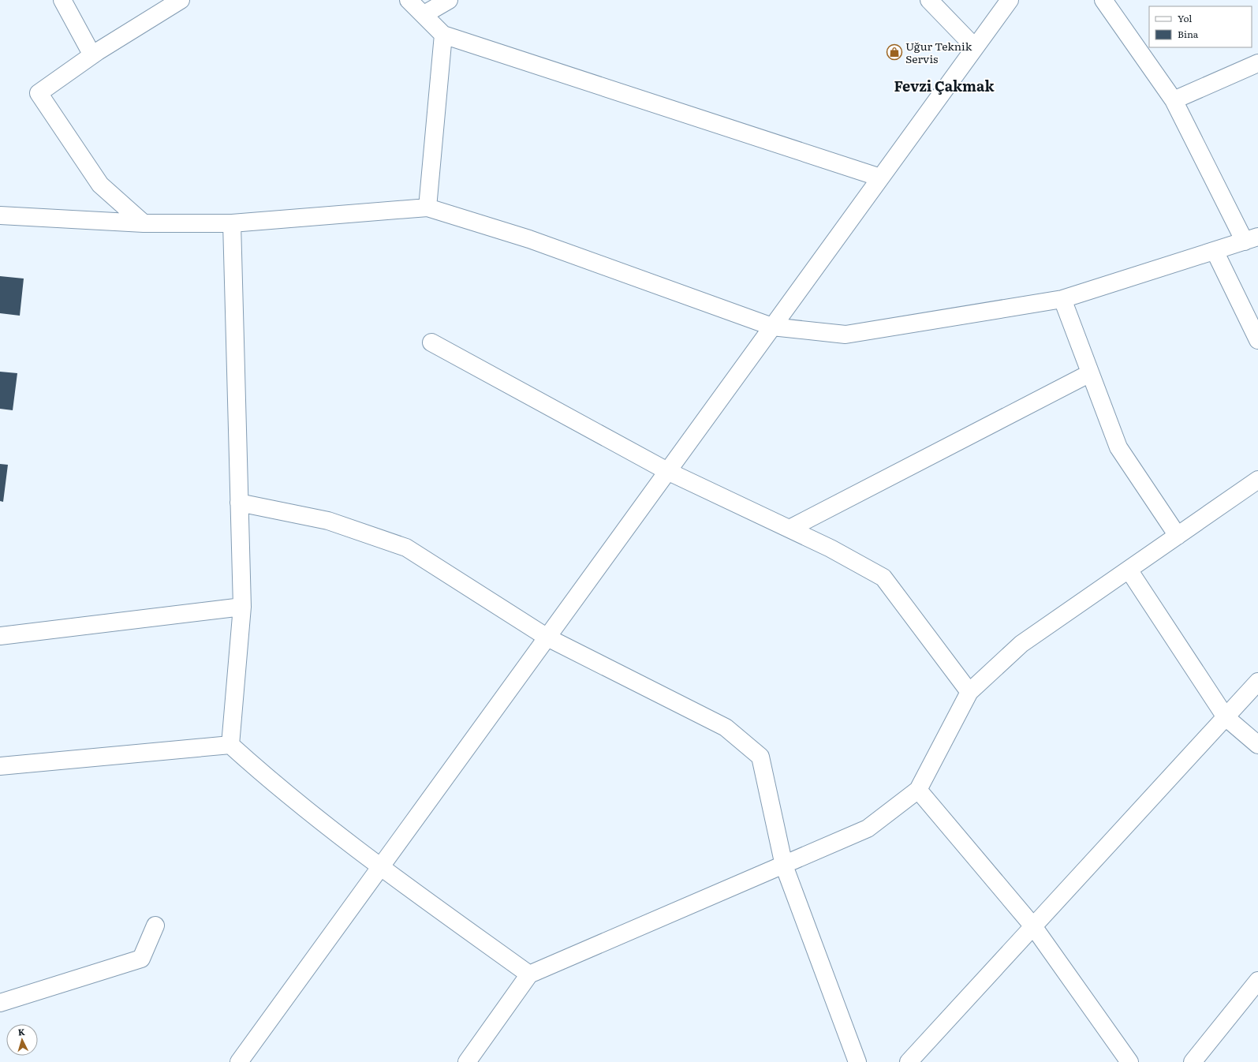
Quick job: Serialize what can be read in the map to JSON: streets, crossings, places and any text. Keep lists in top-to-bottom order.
{
  "districts": ["Fevzi Çakmak"],
  "places": {
    "shop": ["Uğur Teknik Servis"]
  },
  "legend": ["Yol", "Bina"],
  "north": "top"
}
